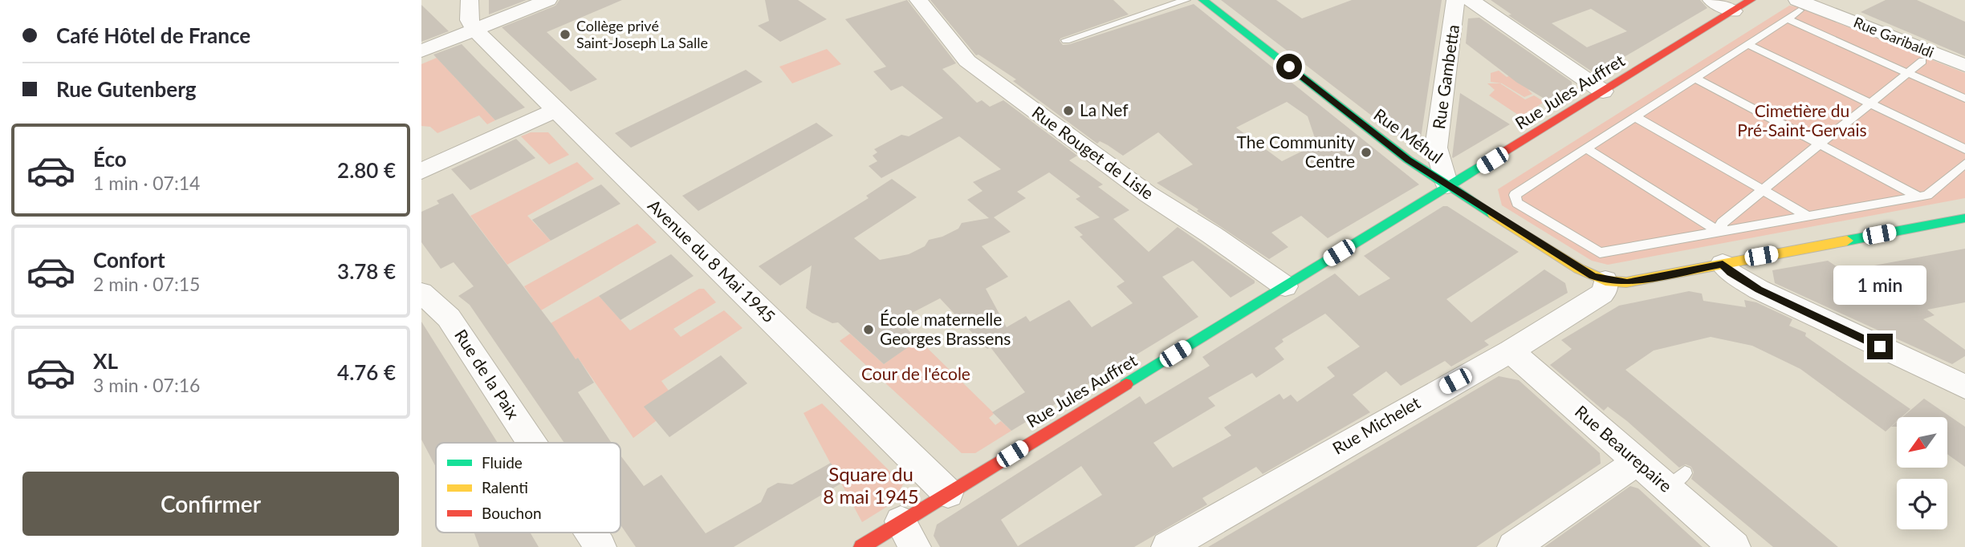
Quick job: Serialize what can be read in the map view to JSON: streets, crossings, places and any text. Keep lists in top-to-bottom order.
{
  "streets": {
    "main road": ["Rue Jules Auffret", "Rue Méhul"],
    "street": [
      "Rue Garibaldi",
      "Rue Gambetta",
      "Rue Rouget de Lisle",
      "Avenue du 8 Mai 1945",
      "Rue de la Paix",
      "Rue Michelet",
      "Rue Beaurepaire"
    ]
  },
  "crossings": [
    ["Rue Gambetta", "Rue Jules Auffret"],
    ["Rue Gambetta", "Rue Méhul"],
    ["Rue Jules Auffret", "Rue Méhul"],
    ["Rue Jules Auffret", "Rue Rouget de Lisle"],
    ["Rue Jules Auffret", "Avenue du 8 Mai 1945"],
    ["Rue Méhul", "Rue Michelet"],
    ["Rue Michelet", "Rue Beaurepaire"]
  ],
  "parks": ["Cimetière du Pré-Saint-Gervais", "Cour de l'école", "Square du 8 mai 1945"],
  "places": [
    "Collège privé Saint-Joseph La Salle",
    "La Nef",
    "The Community Centre",
    "École maternelle Georges Brassens"
  ],
  "legend": ["Fluide", "Ralenti", "Bouchon"],
  "north": "bottom left",
  "page": {
    "banner": ["Café Hôtel de France", "Rue Gutenberg"],
    "list": [
      {
        "name": "Éco",
        "note": "1 min · 07:14",
        "value": "2.80 €"
      },
      {
        "name": "Confort",
        "note": "2 min · 07:15",
        "value": "3.78 €"
      },
      {
        "name": "XL",
        "note": "3 min · 07:16",
        "value": "4.76 €"
      }
    ],
    "bubble": "1 min",
    "buttons": "Confirmer"
  }
}
